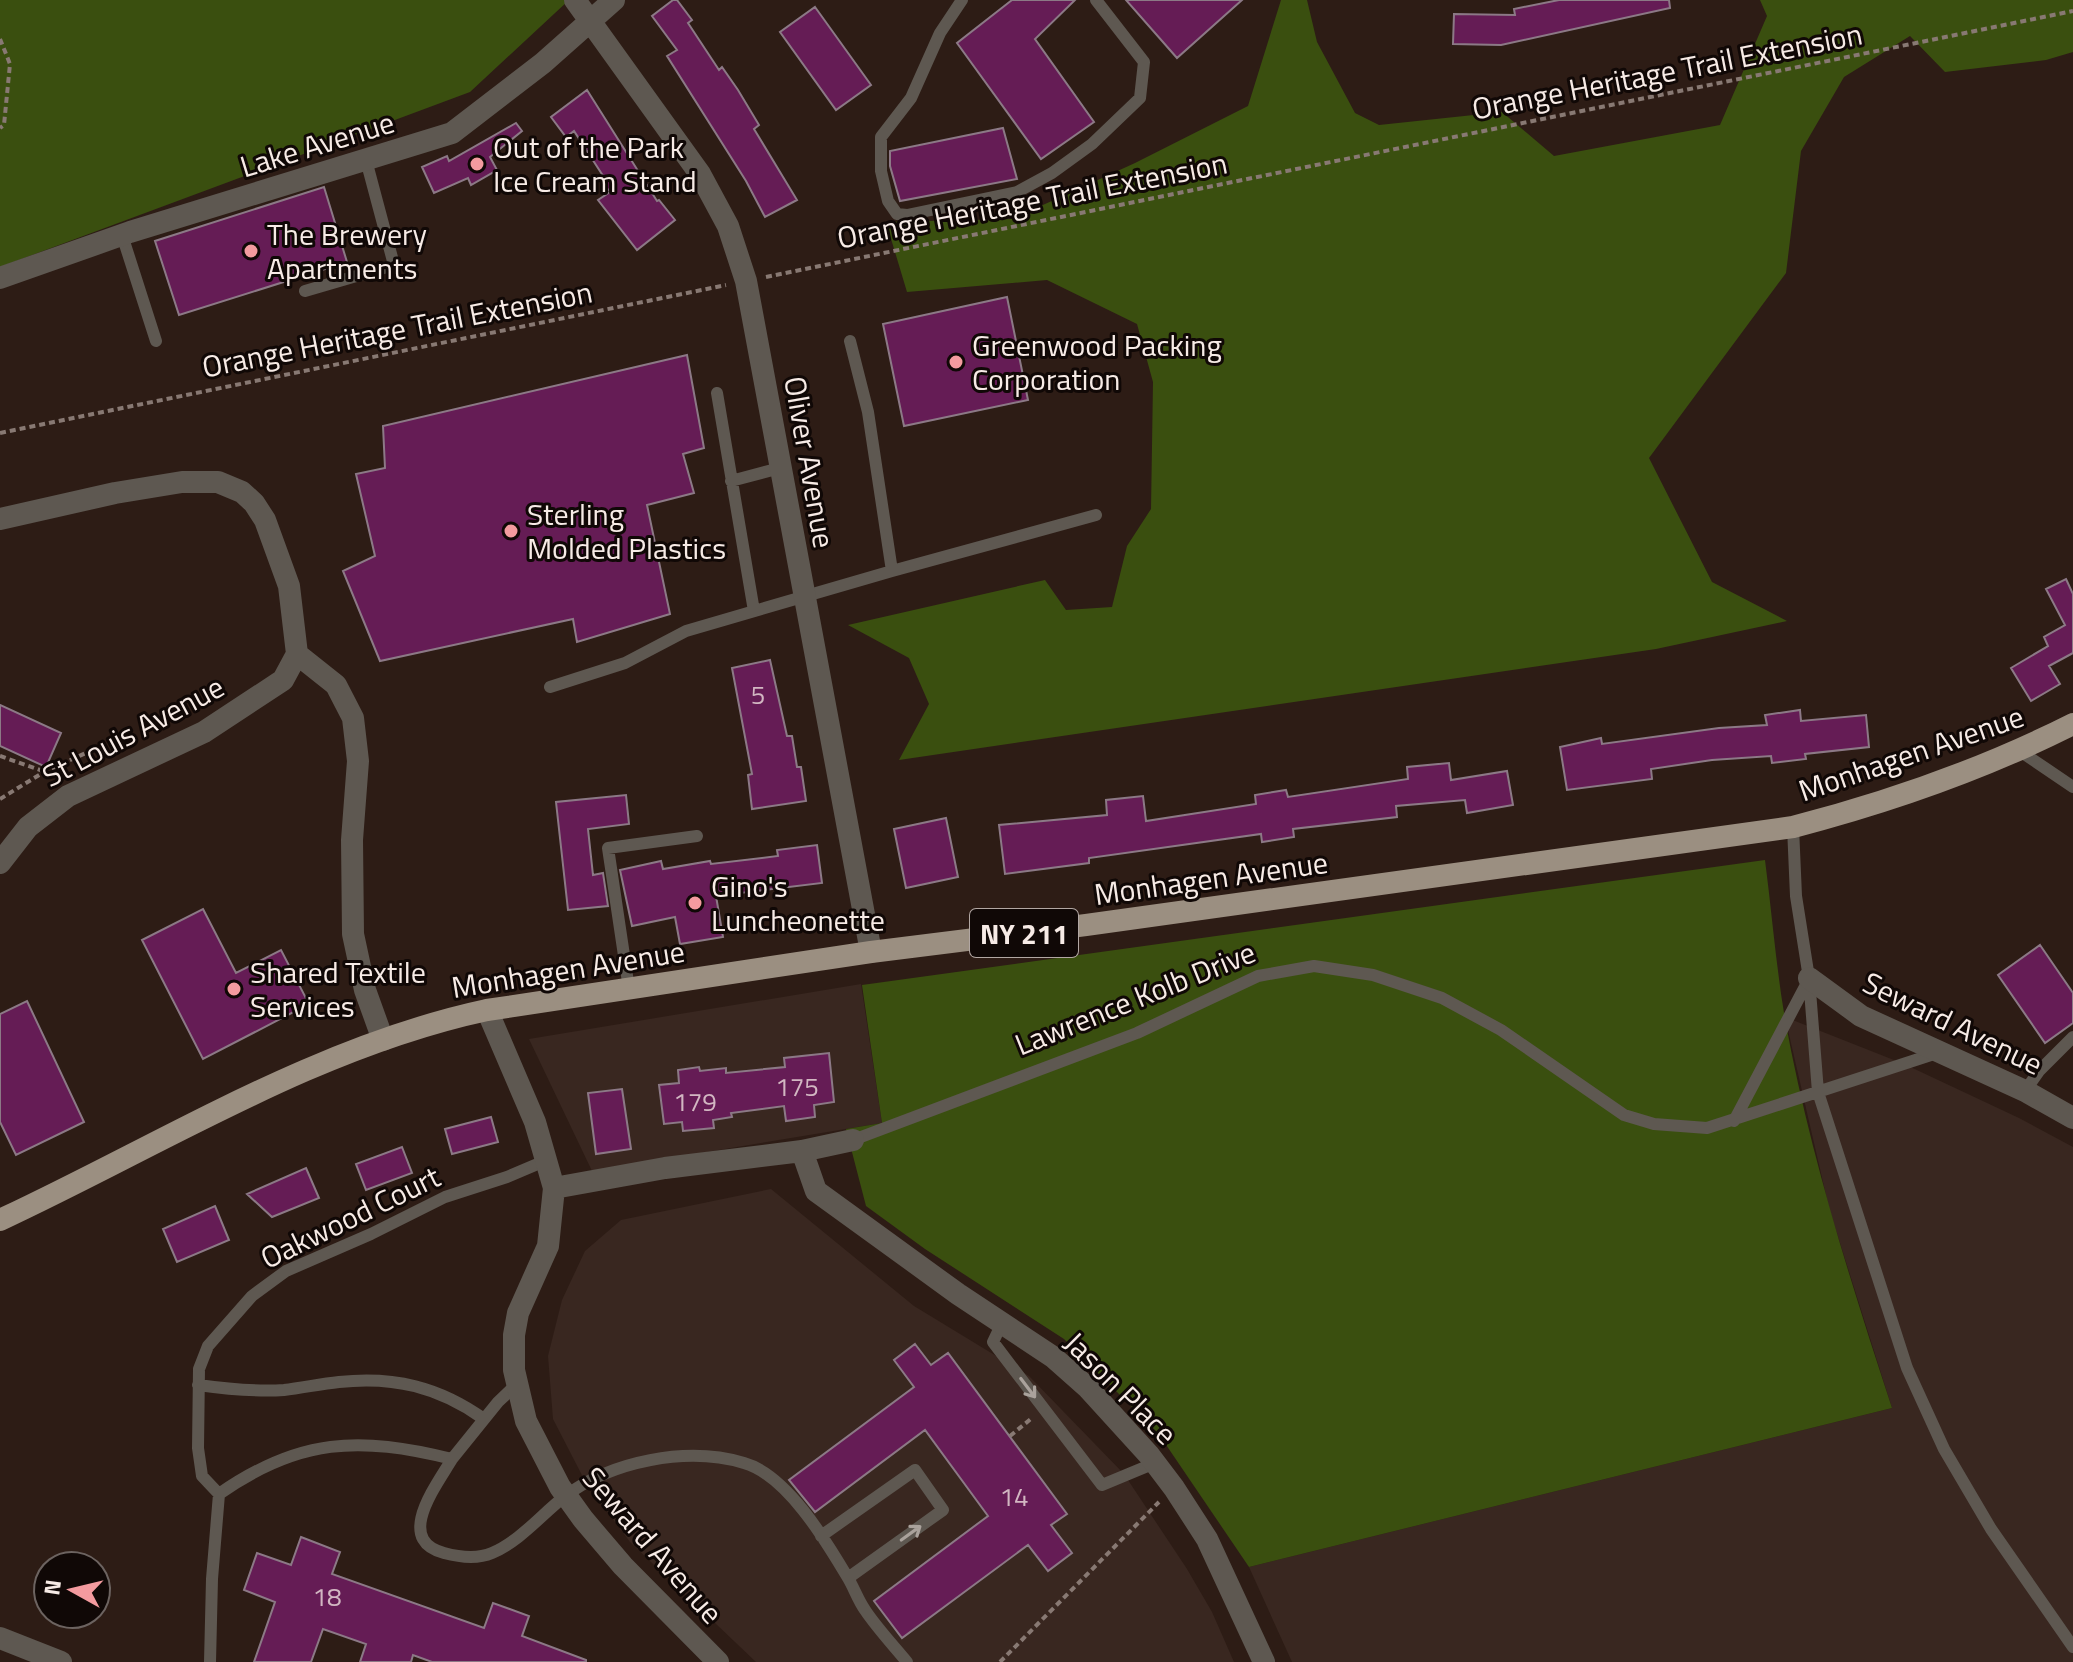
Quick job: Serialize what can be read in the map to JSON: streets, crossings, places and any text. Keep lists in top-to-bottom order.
{
  "streets": {
    "main road": ["Monhagen Avenue", "NY 211"],
    "street": [
      "Lake Avenue",
      "Oliver Avenue",
      "St Louis Avenue",
      "Lawrence Kolb Drive",
      "Seward Avenue",
      "Jason Place"
    ],
    "lane": ["Oakwood Court"],
    "path": ["Orange Heritage Trail Extension"]
  },
  "crossings": [
    ["Orange Heritage Trail Extension", "Oliver Avenue"],
    ["Lake Avenue", "Oliver Avenue"],
    ["Oliver Avenue", "Monhagen Avenue"],
    ["Monhagen Avenue", "Seward Avenue"],
    ["Lawrence Kolb Drive", "Seward Avenue"],
    ["Lawrence Kolb Drive", "Jason Place"],
    ["Seward Avenue", "Oakwood Court"]
  ],
  "places": [
    "Out of the Park Ice Cream Stand",
    "The Brewery Apartments",
    "Greenwood Packing Corporation",
    "Sterling Molded Plastics",
    "Gino's Luncheonette",
    "Shared Textile Services"
  ],
  "house_numbers": [
    "5",
    "175",
    "179",
    "14",
    "18"
  ],
  "north": "left"
}
